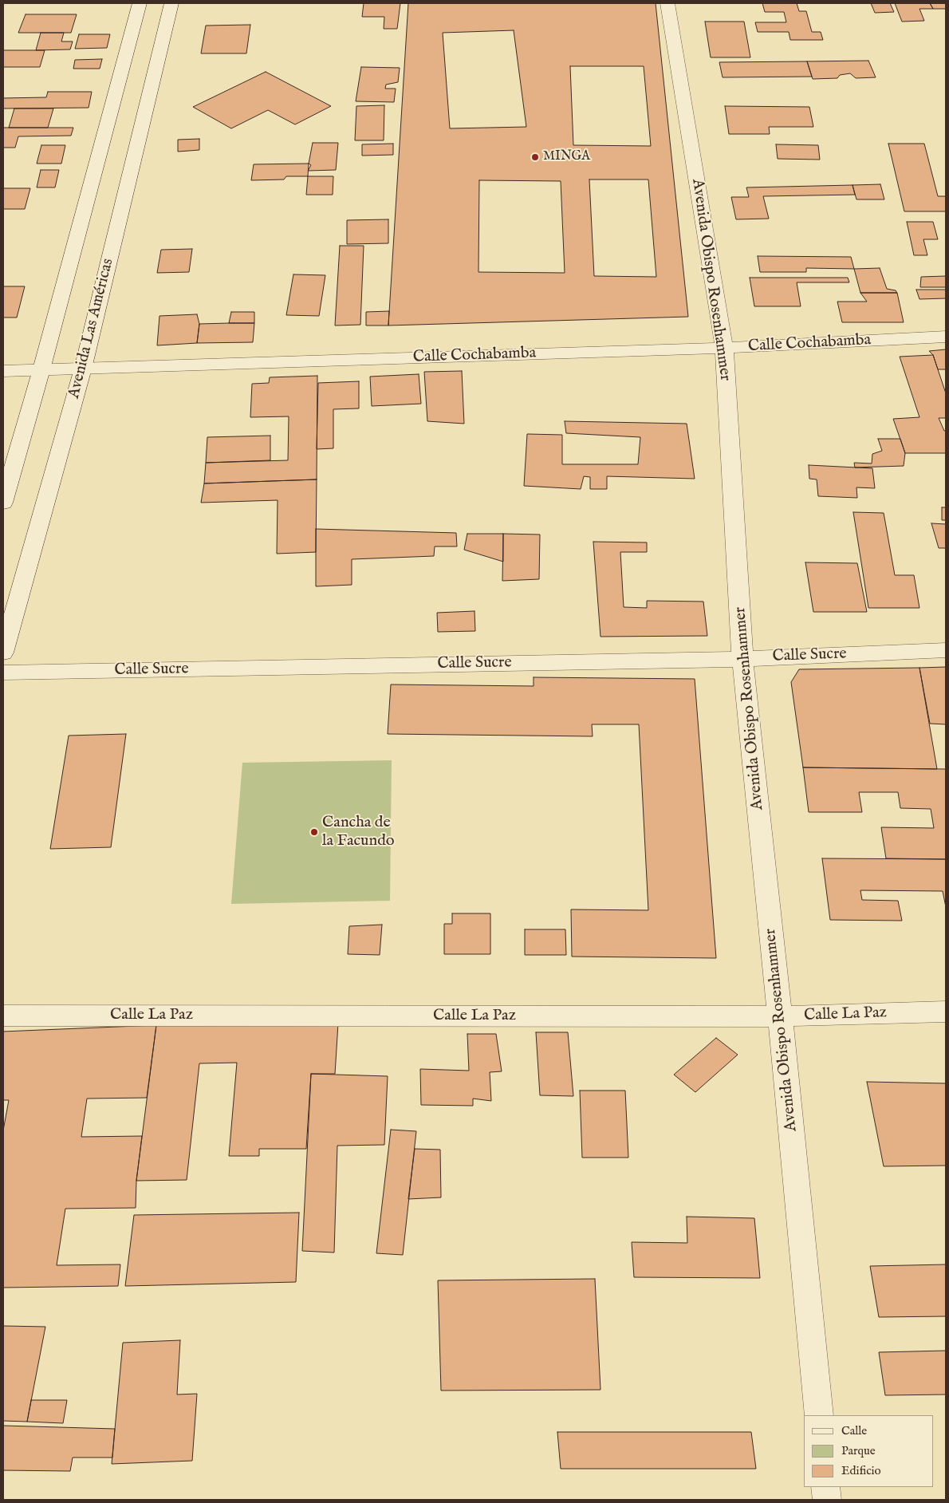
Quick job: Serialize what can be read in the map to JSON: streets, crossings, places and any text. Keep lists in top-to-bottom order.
{
  "streets": {
    "street": [
      "Avenida Obispo Rosenhammer",
      "Avenida Las Américas",
      "Calle Cochabamba",
      "Calle Sucre",
      "Calle La Paz"
    ]
  },
  "crossings": [
    ["Avenida Obispo Rosenhammer", "Calle Cochabamba"],
    ["Avenida Obispo Rosenhammer", "Calle Sucre"],
    ["Avenida Obispo Rosenhammer", "Calle La Paz"],
    ["Avenida Las Américas", "Calle Cochabamba"]
  ],
  "places": ["MINGA", "Cancha de la Facundo"],
  "legend": ["Calle", "Parque", "Edificio"]
}
